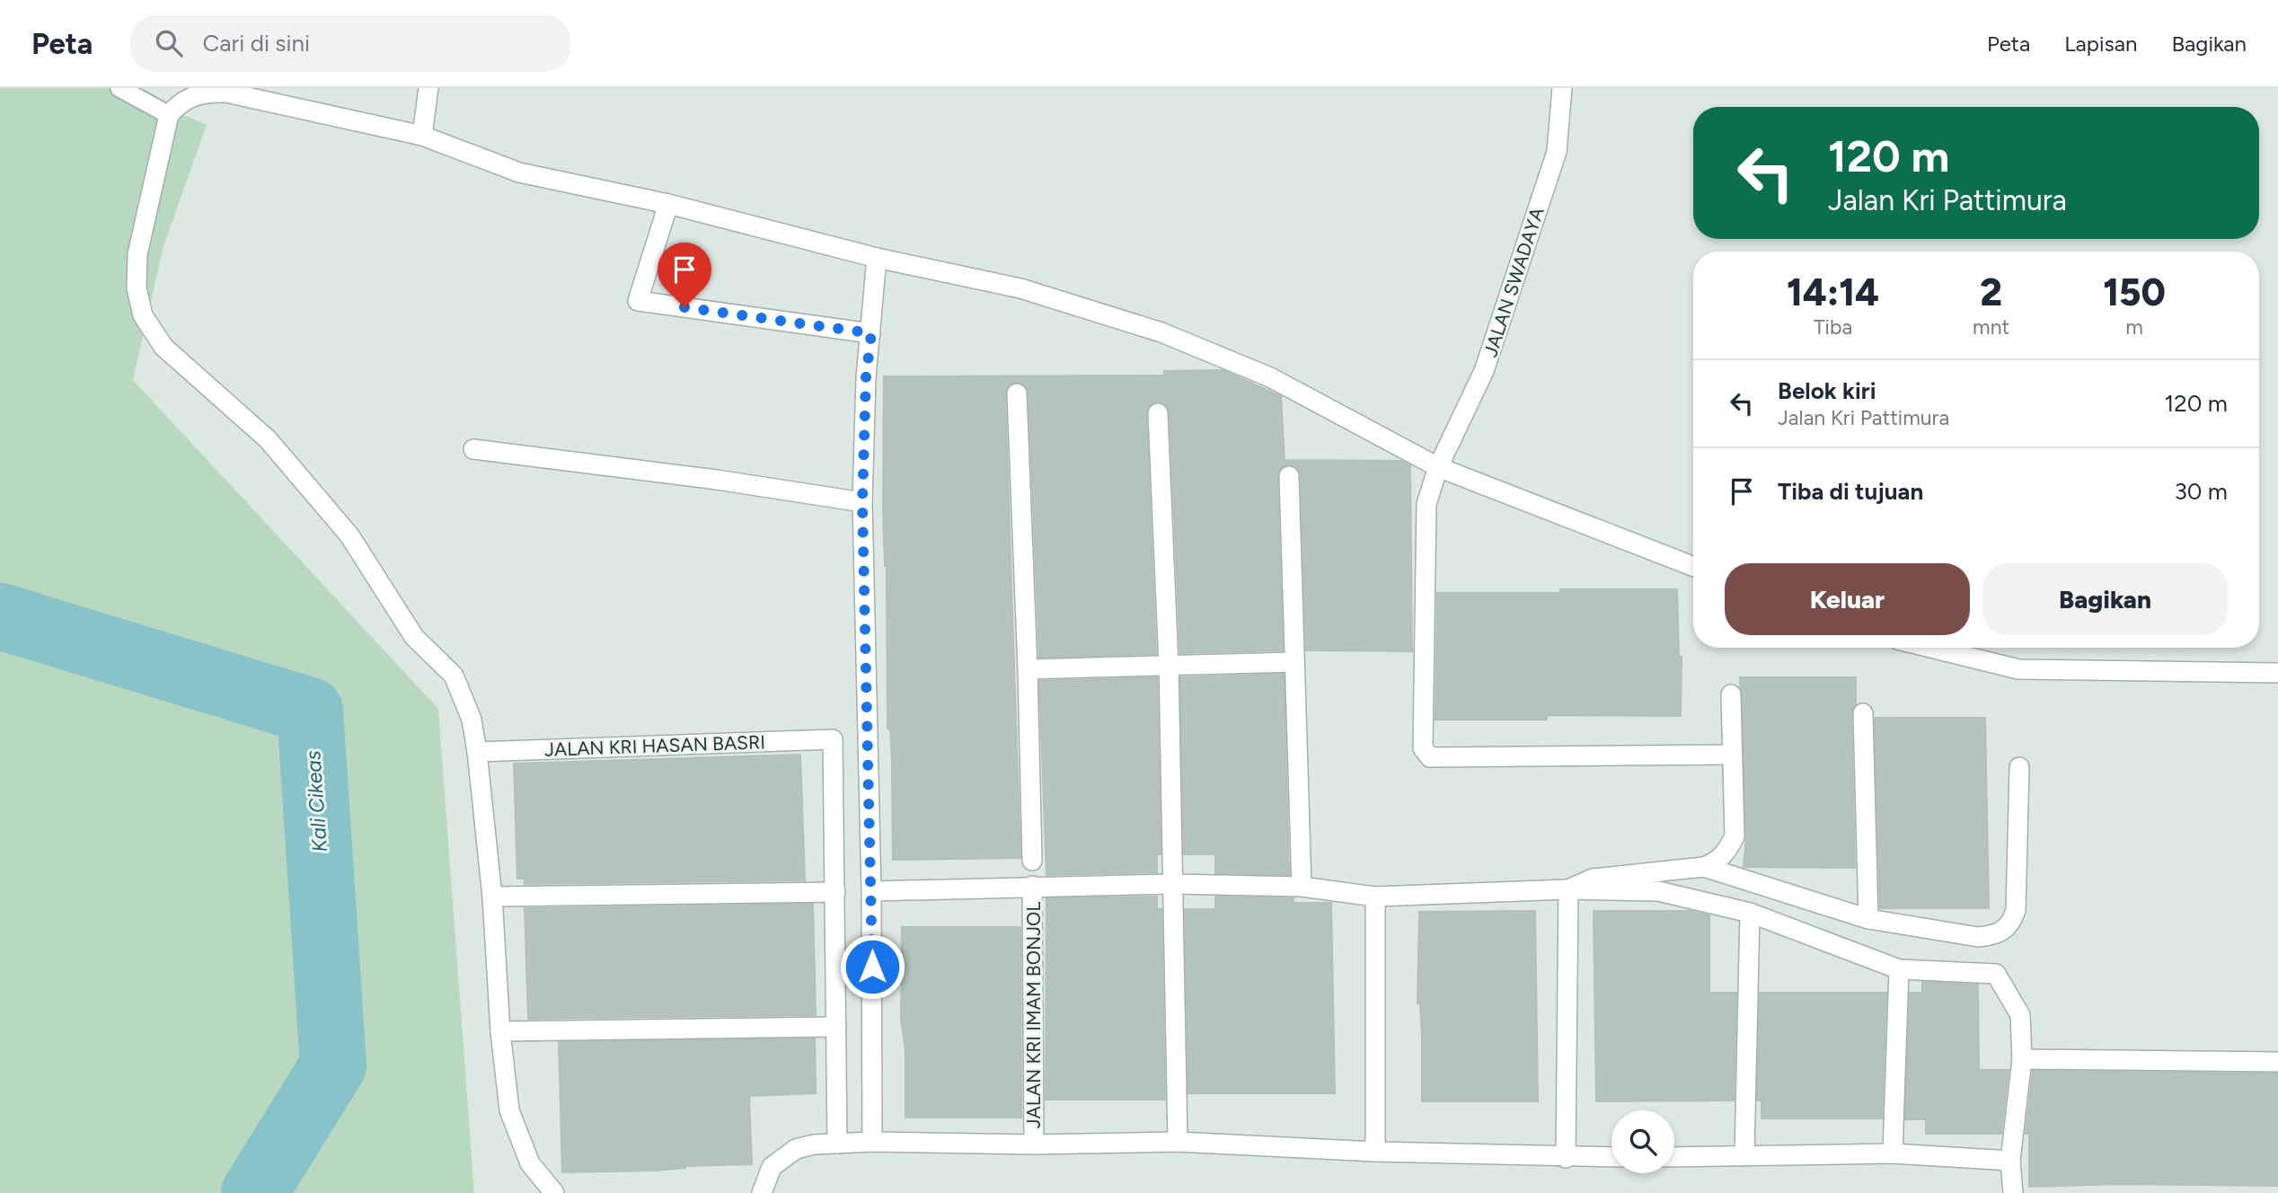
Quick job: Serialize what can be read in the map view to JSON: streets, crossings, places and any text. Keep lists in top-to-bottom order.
{
  "streets": {
    "street": ["JALAN SWADAYA", "JALAN KRI HASAN BASRI", "JALAN KRI IMAM BONJOL"]
  },
  "water": ["Kali Cikeas"],
  "page": {
    "header": "Peta",
    "search": "Cari di sini",
    "nav": ["Peta", "Lapisan", "Bagikan"],
    "turn": ["120 m", "Jalan Kri Pattimura"],
    "eta": [
      "14:14",
      "Tiba",
      "2",
      "mnt",
      "150",
      "m"
    ],
    "list": [
      {
        "name": "Belok kiri",
        "note": "Jalan Kri Pattimura",
        "value": "120 m"
      },
      {
        "name": "Tiba di tujuan",
        "value": "30 m"
      }
    ],
    "buttons": ["Keluar", "Bagikan"]
  }
}
